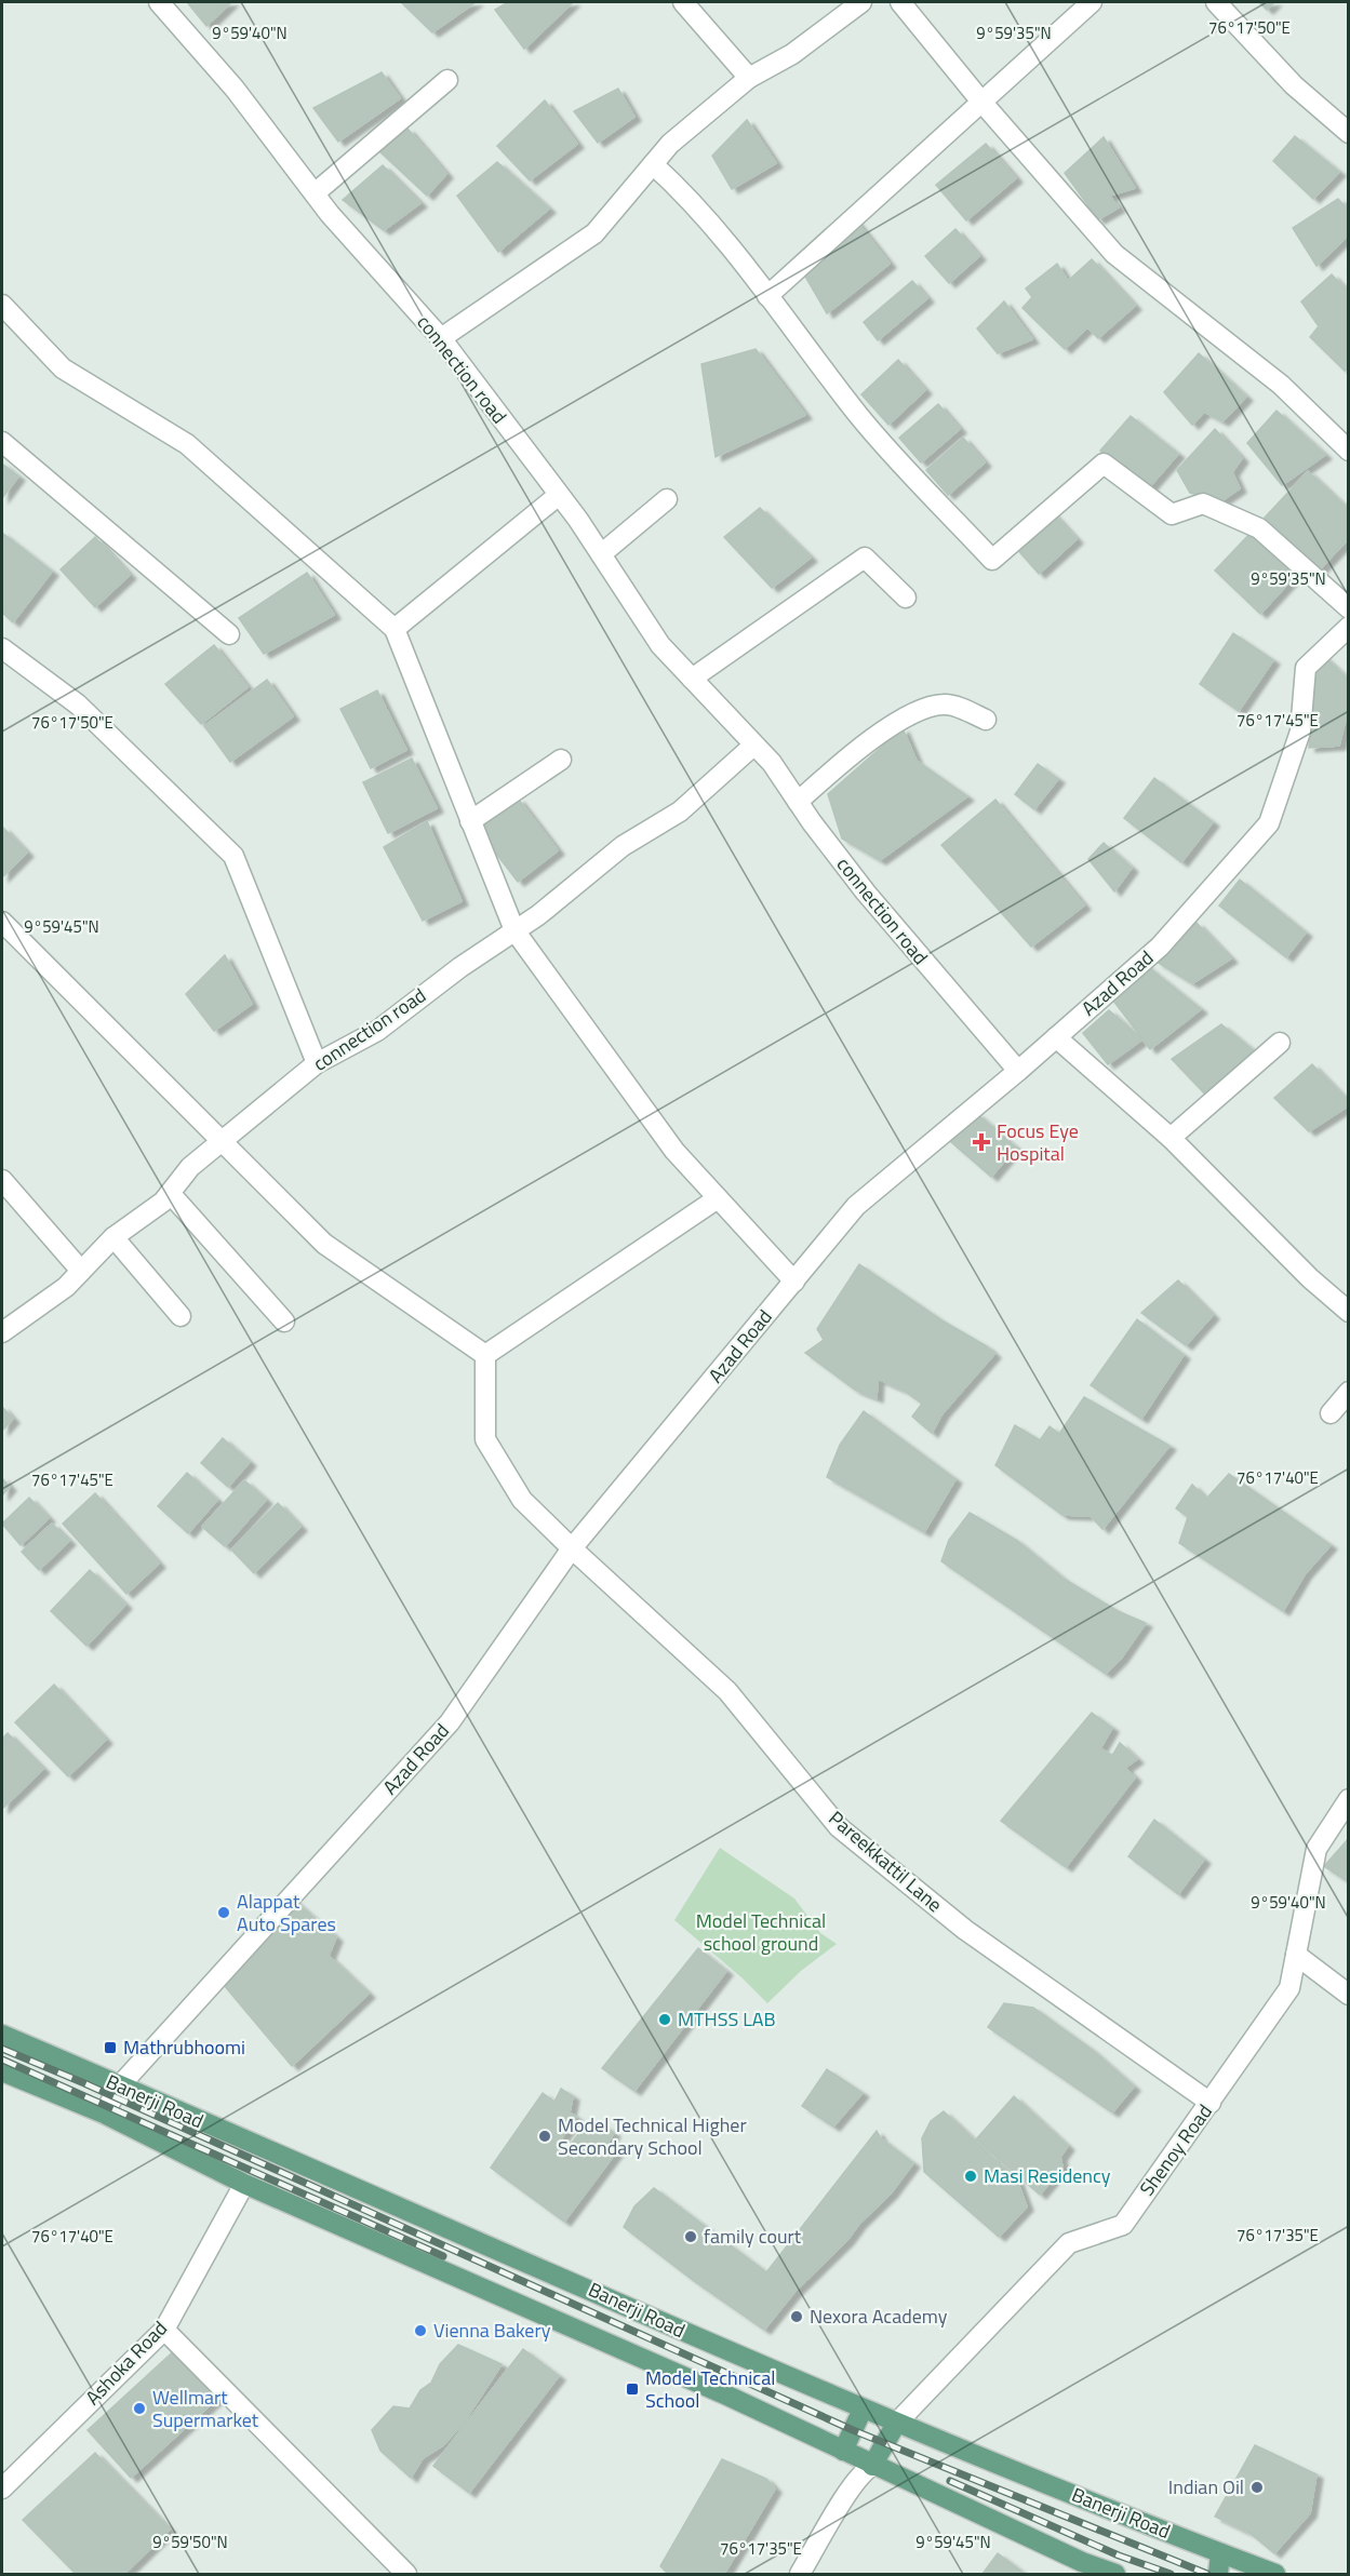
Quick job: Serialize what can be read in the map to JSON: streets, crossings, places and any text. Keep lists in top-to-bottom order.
{
  "streets": {
    "main road": ["Banerji Road"],
    "street": [
      "connection road",
      "Azad Road",
      "Pareekkattil Lane",
      "Shenoy Road",
      "Ashoka Road"
    ]
  },
  "crossings": [
    ["connection road", "Azad Road"],
    ["Azad Road", "Pareekkattil Lane"],
    ["Azad Road", "Banerji Road"],
    ["Pareekkattil Lane", "Shenoy Road"],
    ["Banerji Road", "Shenoy Road"],
    ["Banerji Road", "Ashoka Road"]
  ],
  "parks": ["Model Technical school ground"],
  "places": {
    "health": ["Focus Eye Hospital"],
    "other": [
      "Alappat Auto Spares",
      "MTHSS LAB",
      "Model Technical Higher Secondary School",
      "Masi Residency",
      "family court",
      "Nexora Academy",
      "Vienna Bakery",
      "Wellmart Supermarket",
      "Indian Oil"
    ],
    "transit": ["Mathrubhoomi", "Model Technical School"]
  },
  "coordinates": [
    "76°17'50\"E",
    "9°59'40\"N",
    "9°59'35\"N",
    "76°17'45\"E",
    "9°59'45\"N",
    "76°17'40\"E",
    "76°17'35\"E",
    "9°59'50\"N"
  ]
}
